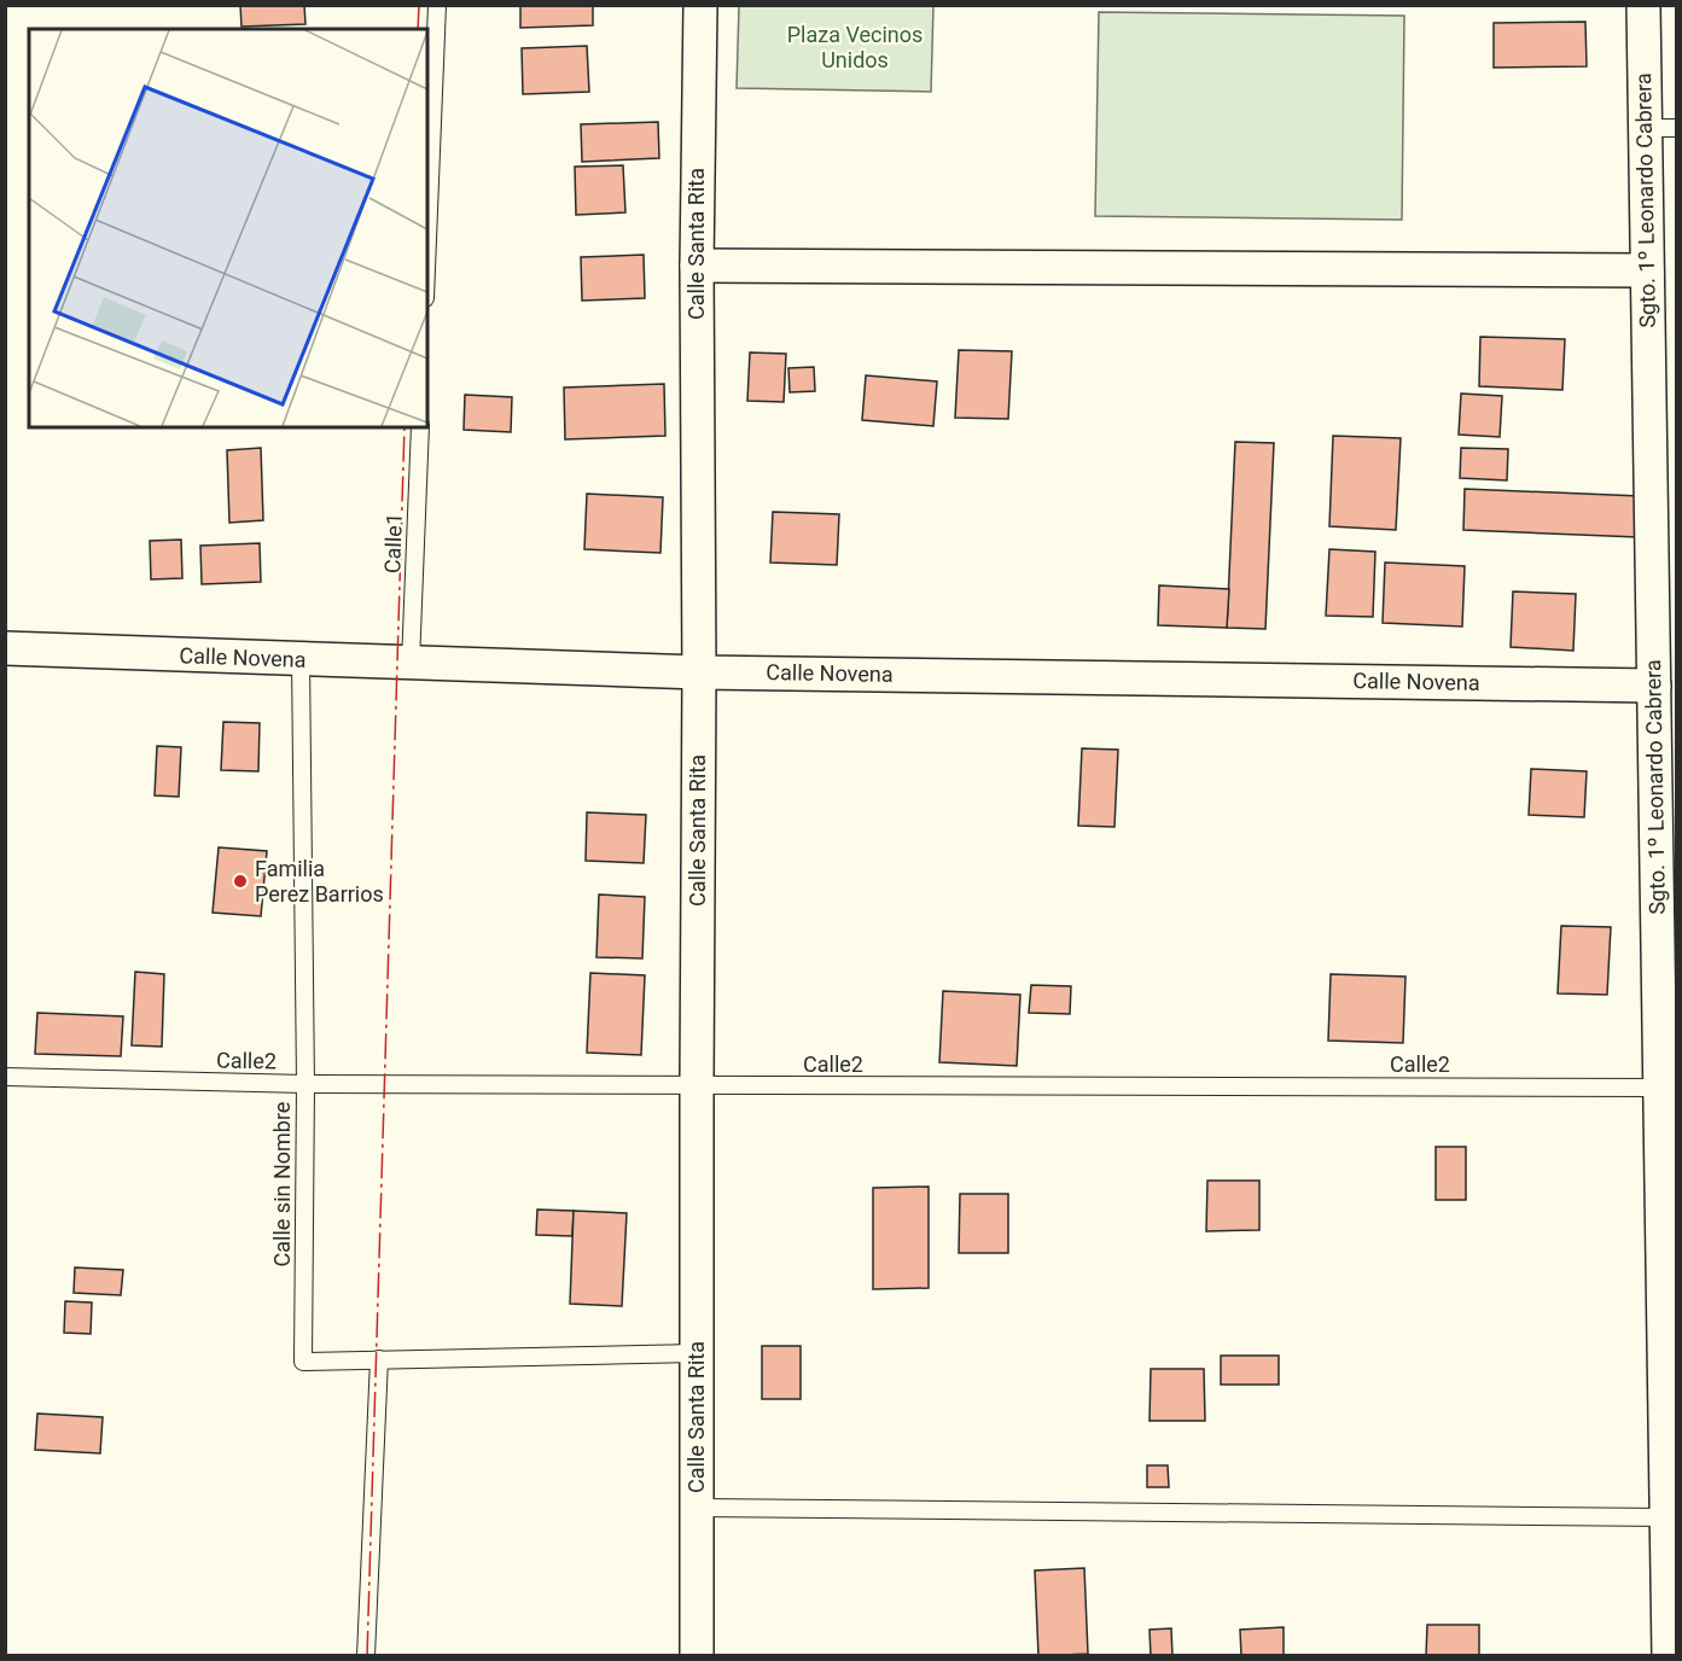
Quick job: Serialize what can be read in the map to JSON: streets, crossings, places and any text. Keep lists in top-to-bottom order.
{
  "streets": {
    "street": ["Sgto. 1º Leonardo Cabrera", "Calle Santa Rita", "Calle Novena"],
    "lane": ["Calle1", "Calle2", "Calle sin Nombre"]
  },
  "crossings": [
    ["Sgto. 1º Leonardo Cabrera", "Calle Novena"],
    ["Sgto. 1º Leonardo Cabrera", "Calle2"],
    ["Calle Santa Rita", "Calle Novena"],
    ["Calle Santa Rita", "Calle2"],
    ["Calle1", "Calle Novena"],
    ["Calle Novena", "Calle sin Nombre"],
    ["Calle2", "Calle sin Nombre"]
  ],
  "parks": ["Plaza Vecinos Unidos"],
  "places": ["Familia Perez Barrios"]
}
